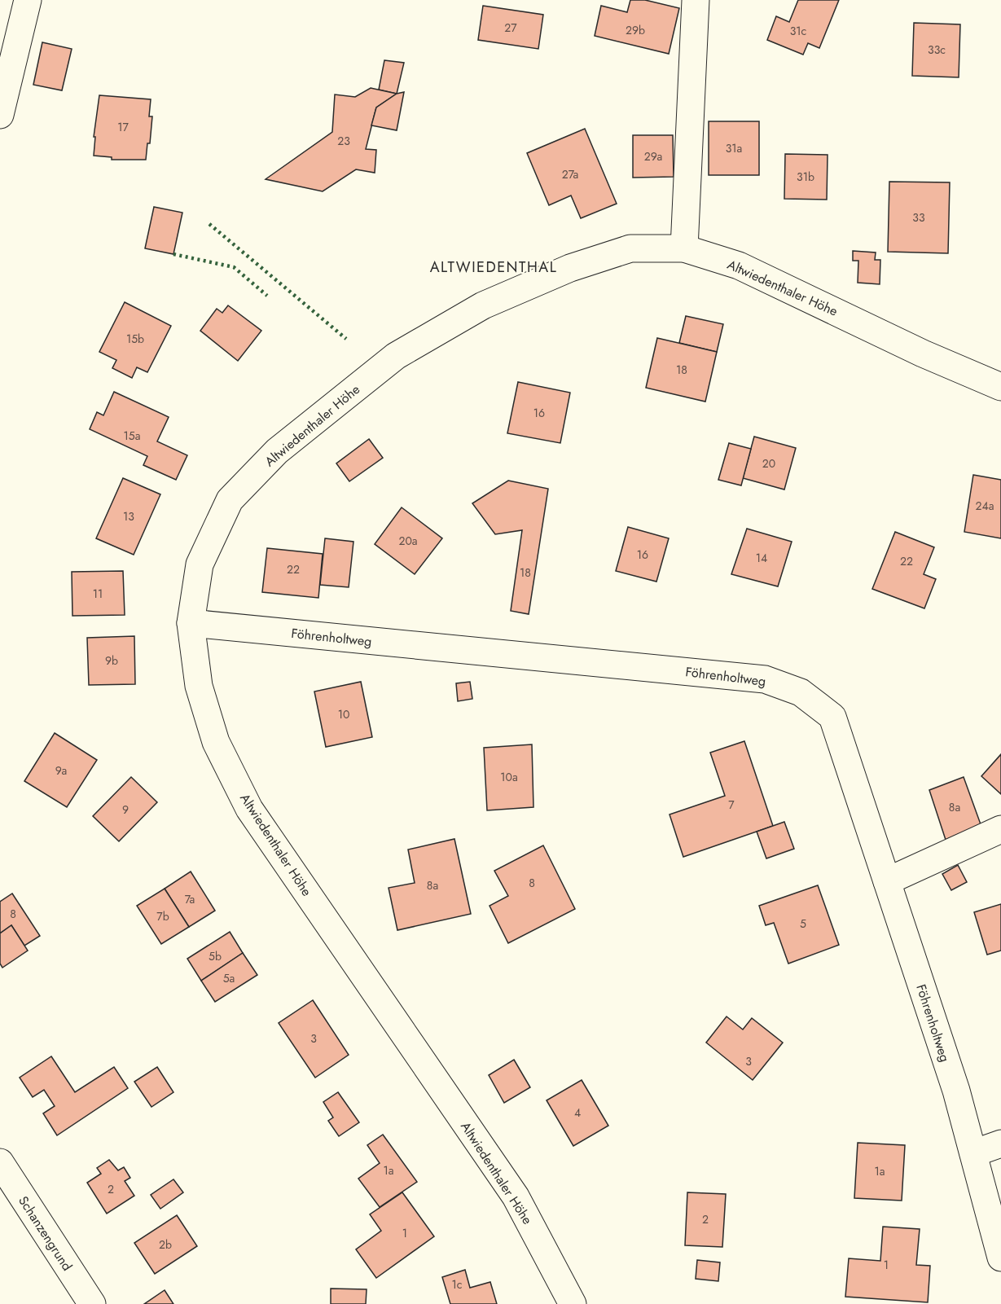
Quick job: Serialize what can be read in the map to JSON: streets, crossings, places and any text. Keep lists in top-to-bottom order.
{
  "streets": {
    "street": ["Altwiedenthaler Höhe", "Föhrenholtweg", "Schanzengrund"]
  },
  "crossings": [
    ["Altwiedenthaler Höhe", "Föhrenholtweg"]
  ],
  "districts": ["ALTWIEDENTHAL"],
  "house_numbers": [
    "27",
    "29b",
    "31c",
    "33c",
    "17",
    "23",
    "31a",
    "29a",
    "27a",
    "31b",
    "33",
    "15b",
    "18",
    "16",
    "15a",
    "20",
    "24a",
    "13",
    "20a",
    "16",
    "14",
    "22",
    "22",
    "18",
    "11",
    "9b",
    "10",
    "9a",
    "10a",
    "7",
    "8a",
    "9",
    "8",
    "8a",
    "7a",
    "8",
    "7b",
    "5",
    "5b",
    "5a",
    "3",
    "3",
    "4",
    "1a",
    "1a",
    "2",
    "2",
    "1",
    "2b",
    "1",
    "1c"
  ]
}
